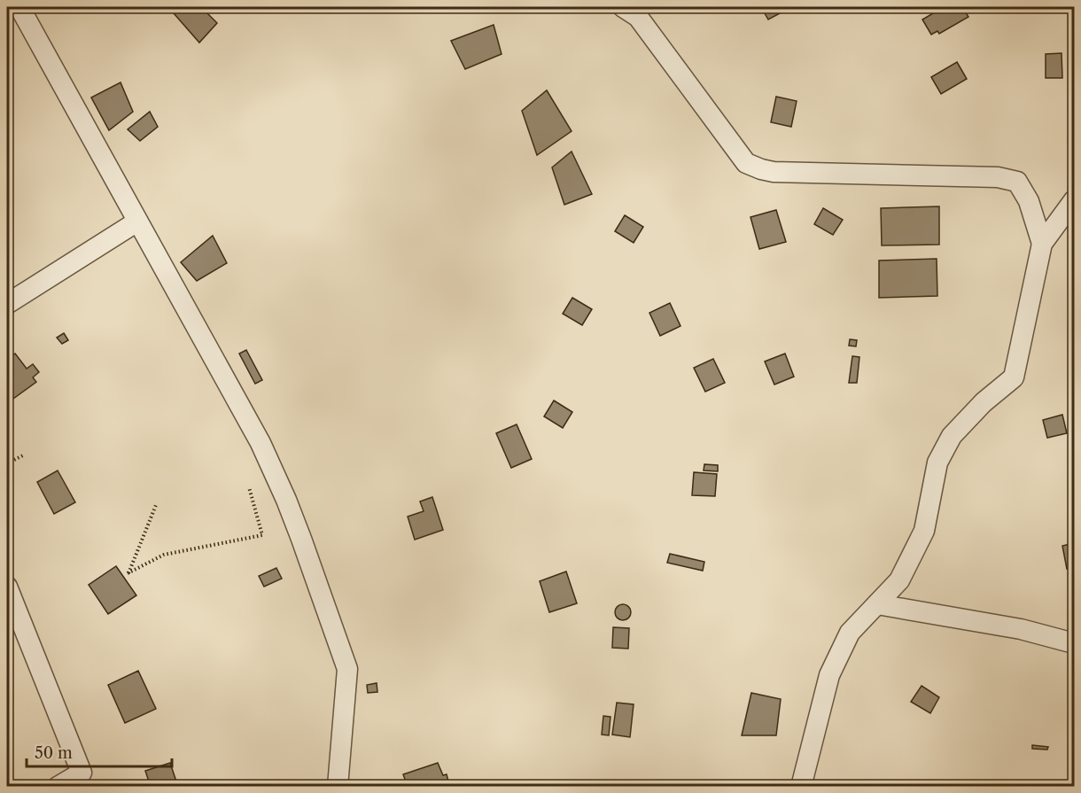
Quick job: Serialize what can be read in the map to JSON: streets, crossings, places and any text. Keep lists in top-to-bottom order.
{
  "scale_bar": "50 m"
}
